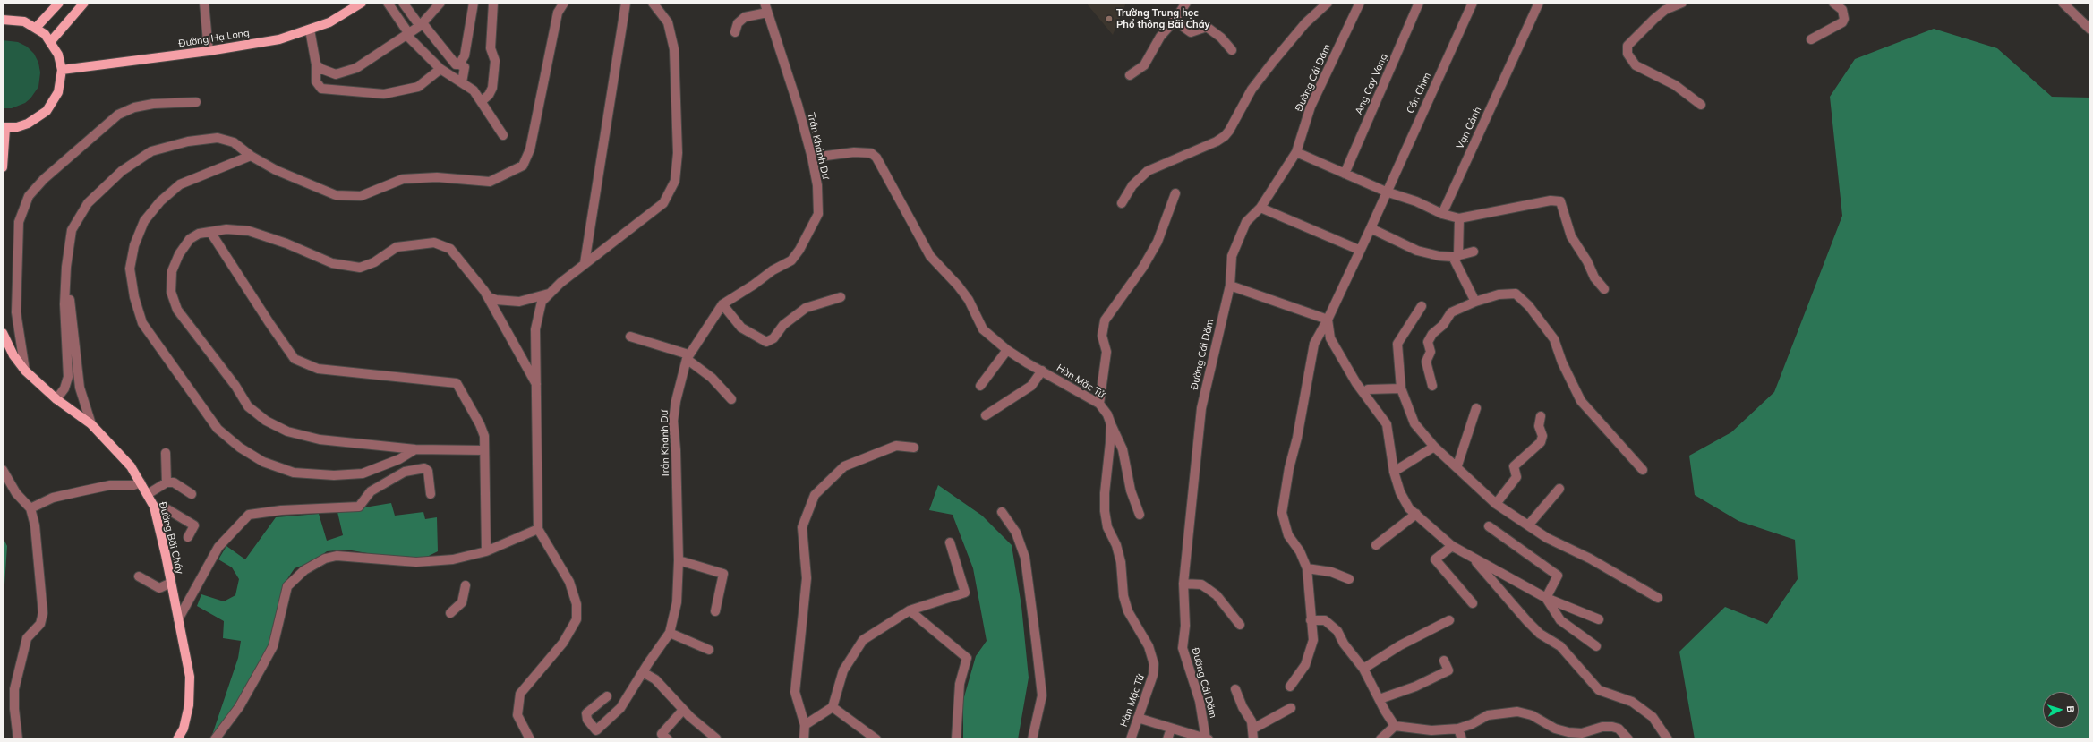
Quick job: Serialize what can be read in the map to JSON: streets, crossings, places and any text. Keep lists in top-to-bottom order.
{
  "streets": {
    "main road": ["Đường Hạ Long", "Đường Bãi Cháy"],
    "street": [
      "Đường Cái Dăm",
      "Ang Cay Vong",
      "Cồn Chìm",
      "Vạn Cảnh",
      "Trần Khánh Dư",
      "Hàn Mặc Tử"
    ]
  },
  "crossings": [
    ["Trần Khánh Dư", "Hàn Mặc Tử"]
  ],
  "places": ["Trường Trung học Phổ thông Bãi Cháy"],
  "north": "right"
}
